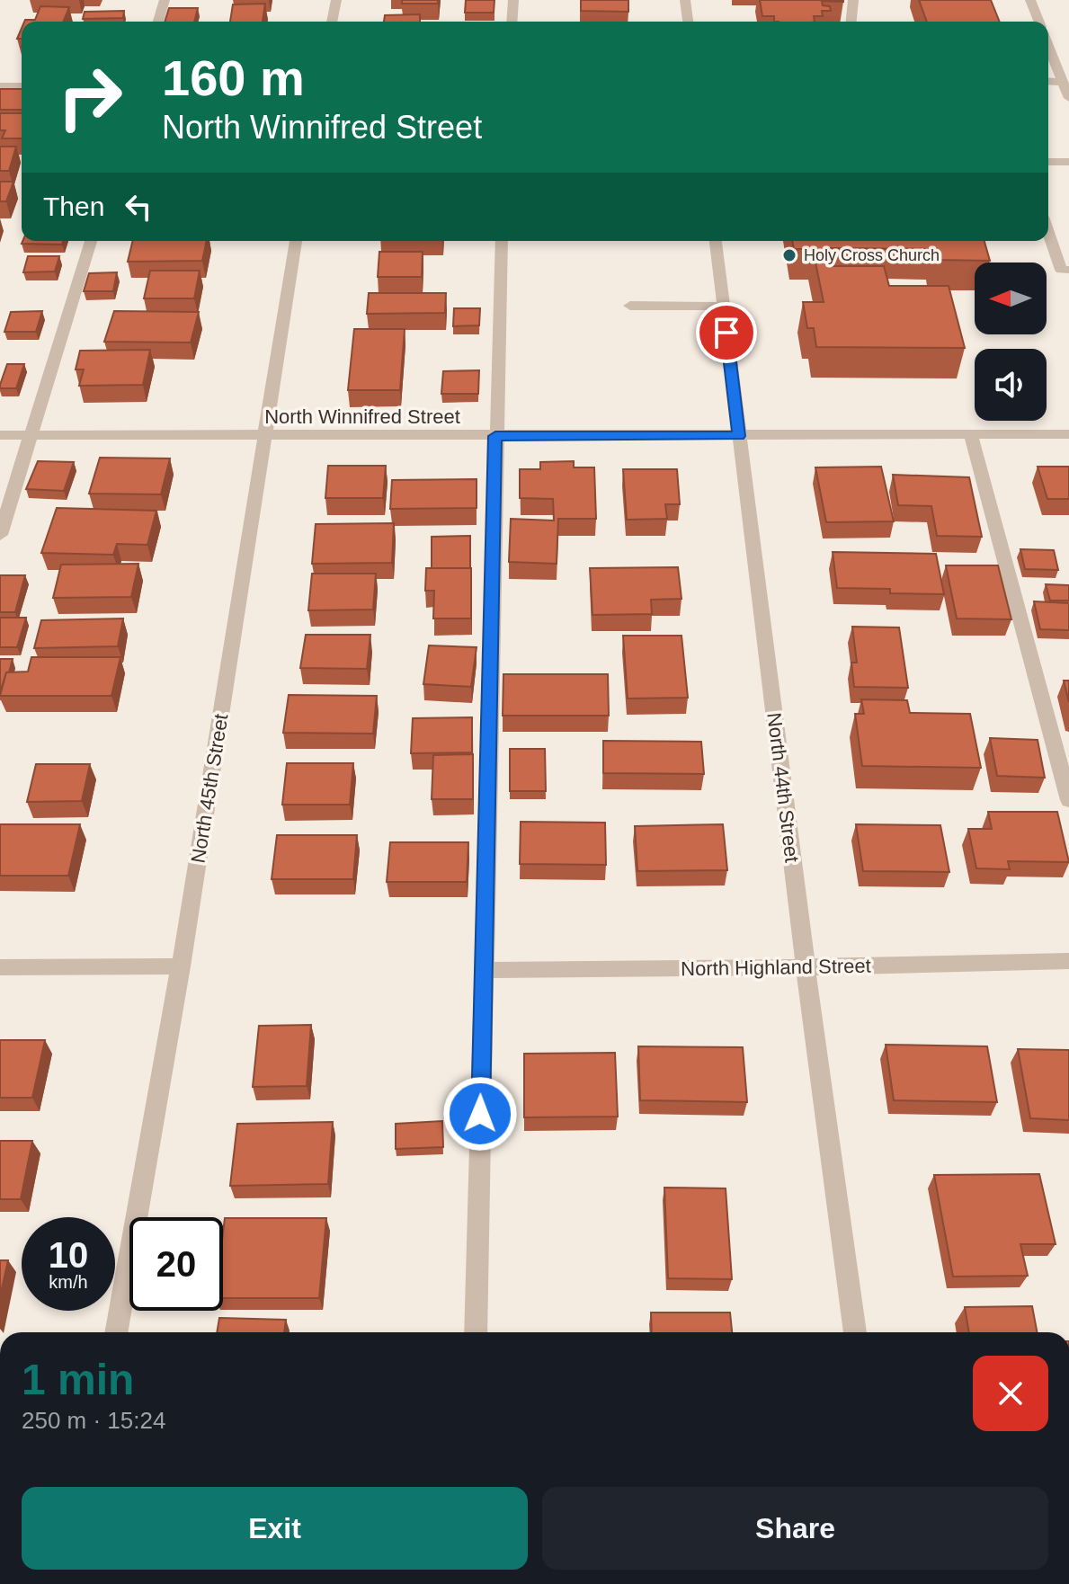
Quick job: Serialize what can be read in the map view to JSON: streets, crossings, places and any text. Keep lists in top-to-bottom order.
{
  "streets": {
    "street": [
      "North Winnifred Street",
      "North 44th Street",
      "North 45th Street",
      "North Highland Street"
    ]
  },
  "crossings": [
    ["North Winnifred Street", "North 44th Street"],
    ["North Winnifred Street", "North 45th Street"],
    ["North 44th Street", "North Highland Street"]
  ],
  "places": ["Holy Cross Church"],
  "north": "left",
  "page": {
    "turn": ["160 m", "North Winnifred Street"],
    "then": "Then",
    "speed": "10 km/h",
    "limit": "20",
    "heading": ["1 min", "250 m · 15:24"],
    "buttons": ["Exit", "Share"]
  }
}
